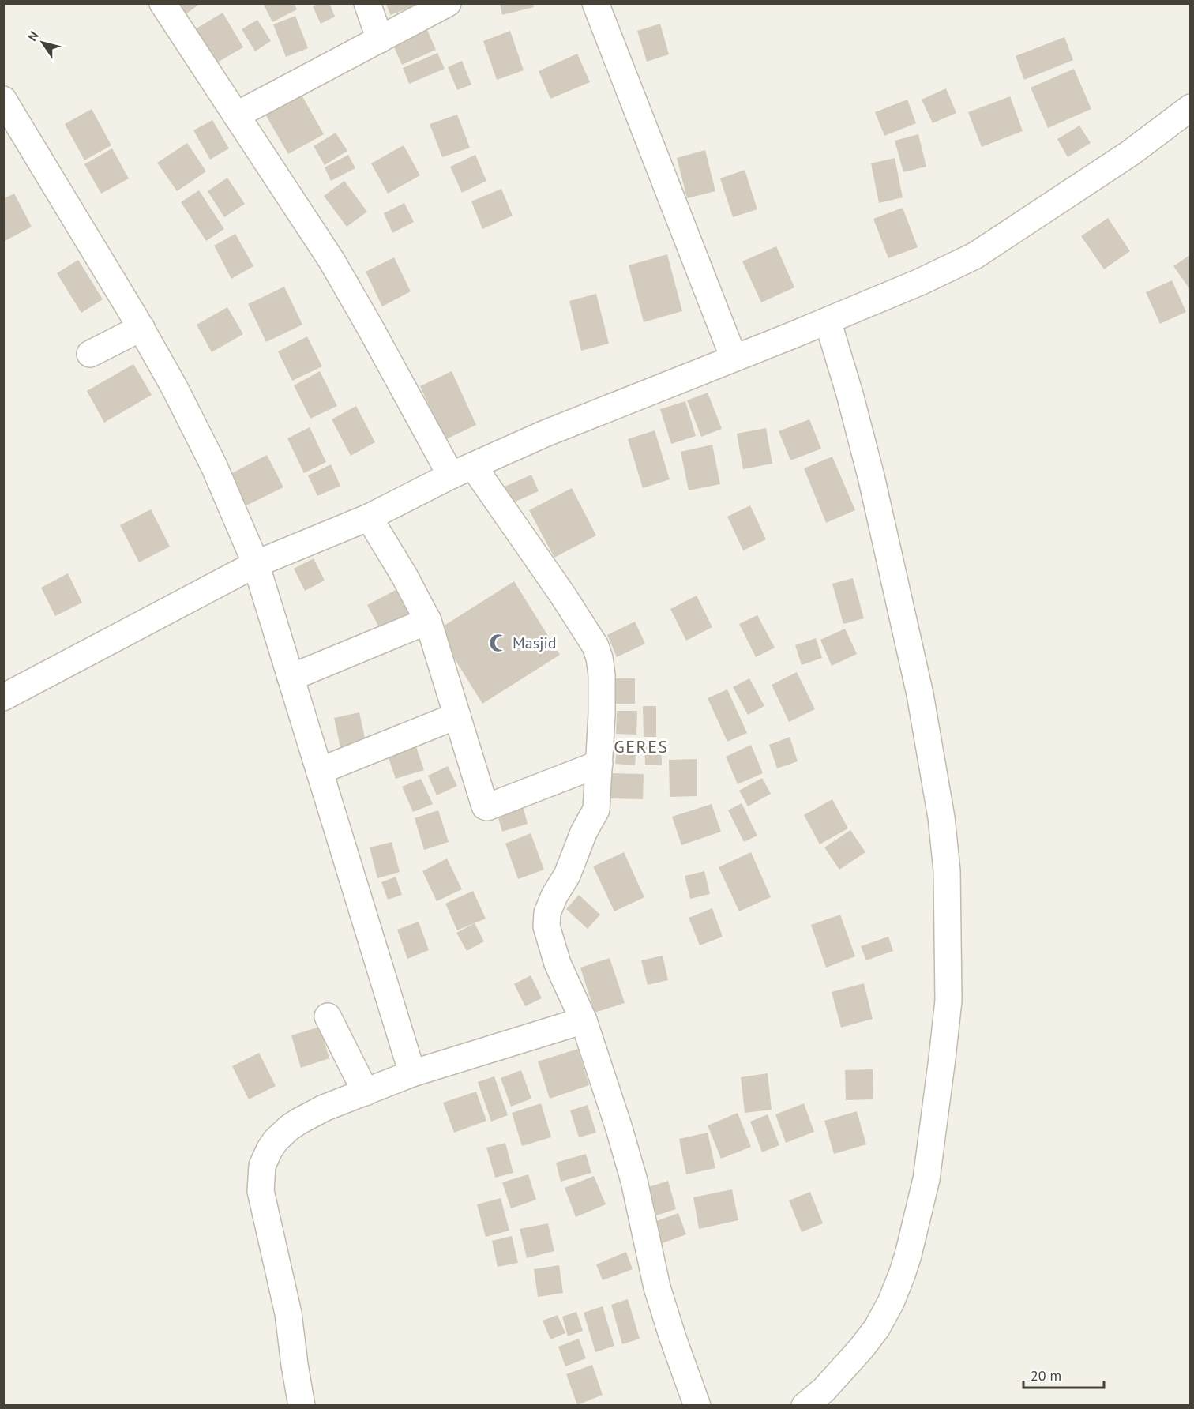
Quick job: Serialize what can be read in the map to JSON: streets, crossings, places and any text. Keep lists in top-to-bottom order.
{
  "districts": ["GERES"],
  "places": {
    "mosque": ["Masjid"]
  },
  "scale_bar": "20 m",
  "north": "top left"
}
